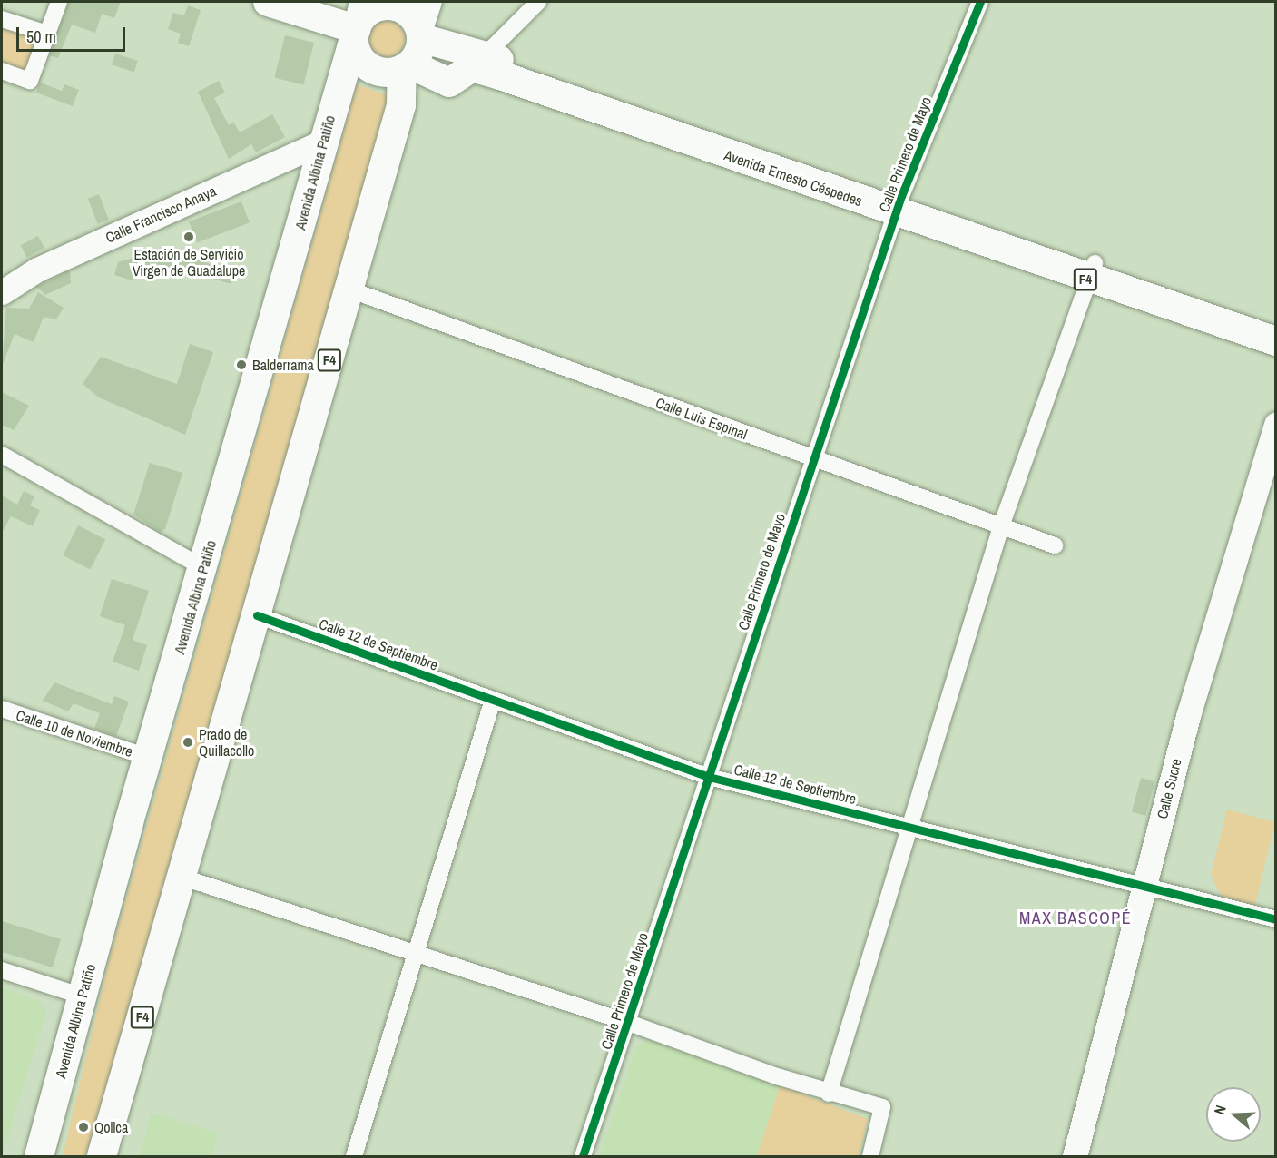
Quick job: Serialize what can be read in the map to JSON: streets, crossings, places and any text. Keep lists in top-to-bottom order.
{
  "streets": {
    "highway": ["Avenida Albina Patiño", "Avenida Ernesto Céspedes", "F4"],
    "main road": ["Calle Francisco Anaya", "Calle Sucre"],
    "street": [
      "Calle Primero de Mayo",
      "Calle Luis Espinal",
      "Calle 12 de Septiembre",
      "Calle 10 de Noviembre"
    ]
  },
  "crossings": [
    ["Calle Primero de Mayo", "Avenida Ernesto Céspedes"],
    ["Calle Primero de Mayo", "Calle Luis Espinal"],
    ["Calle Primero de Mayo", "Calle 12 de Septiembre"],
    ["Avenida Albina Patiño", "Avenida Ernesto Céspedes"],
    ["Avenida Albina Patiño", "Calle Francisco Anaya"],
    ["Avenida Albina Patiño", "F4"],
    ["Avenida Albina Patiño", "Calle 10 de Noviembre"],
    ["Avenida Ernesto Céspedes", "F4"],
    ["F4", "Calle Luis Espinal"],
    ["F4", "Calle 12 de Septiembre"],
    ["Calle 12 de Septiembre", "Calle Sucre"]
  ],
  "districts": ["MAX BASCOPÉ"],
  "places": [
    "Estación de Servicio Virgen de Guadalupe",
    "Balderrama",
    "Prado de Quillacollo",
    "Qollca"
  ],
  "scale_bar": "50 m",
  "north": "left"
}
